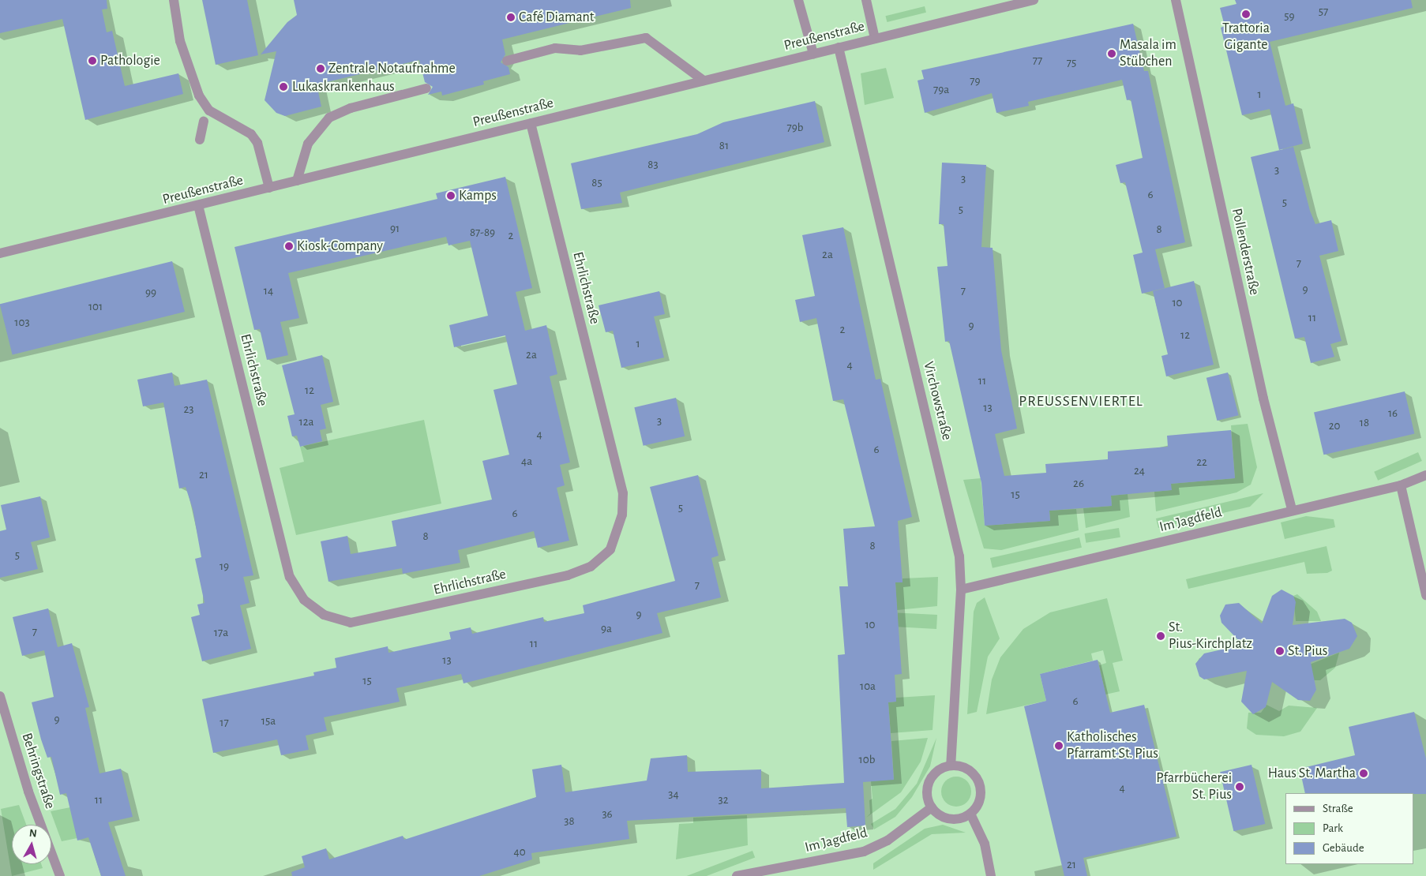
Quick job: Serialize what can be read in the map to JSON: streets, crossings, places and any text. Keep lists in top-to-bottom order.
{
  "streets": {
    "street": [
      "Preußenstraße",
      "Pollenderstraße",
      "Ehrlichstraße",
      "Virchowstraße",
      "Im Jagdfeld",
      "Behringstraße"
    ]
  },
  "crossings": [
    ["Preußenstraße", "Ehrlichstraße"],
    ["Preußenstraße", "Virchowstraße"],
    ["Pollenderstraße", "Im Jagdfeld"],
    ["Virchowstraße", "Im Jagdfeld"]
  ],
  "districts": ["PREUSSENVIERTEL"],
  "places": [
    "Trattoria Gigante",
    "Café Diamant",
    "Masala im Stübchen",
    "Pathologie",
    "Zentrale Notaufnahme",
    "Lukaskrankenhaus",
    "Kamps",
    "Kiosk-Company",
    "St. Pius-Kirchplatz",
    "St. Pius",
    "Katholisches Pfarramt St. Pius",
    "Haus St. Martha",
    "Pfarrbücherei St. Pius"
  ],
  "house_numbers": [
    "57",
    "59",
    "77",
    "75",
    "79",
    "79a",
    "1",
    "79b",
    "81",
    "83",
    "3",
    "3",
    "85",
    "6",
    "5",
    "5",
    "91",
    "8",
    "87-89",
    "2",
    "2a",
    "7",
    "9",
    "14",
    "7",
    "99",
    "10",
    "101",
    "11",
    "103",
    "9",
    "2",
    "12",
    "1",
    "2a",
    "4",
    "11",
    "12",
    "13",
    "23",
    "16",
    "3",
    "12a",
    "18",
    "20",
    "4",
    "6",
    "4a",
    "22",
    "24",
    "21",
    "26",
    "15",
    "5",
    "6",
    "8",
    "8",
    "5",
    "19",
    "7",
    "9",
    "10",
    "9a",
    "7",
    "17a",
    "11",
    "13",
    "15",
    "10a",
    "6",
    "9",
    "15a",
    "17",
    "10b",
    "4",
    "34",
    "11",
    "32",
    "36",
    "38",
    "40",
    "21"
  ],
  "legend": ["Straße", "Park", "Gebäude"],
  "north": "top"
}
